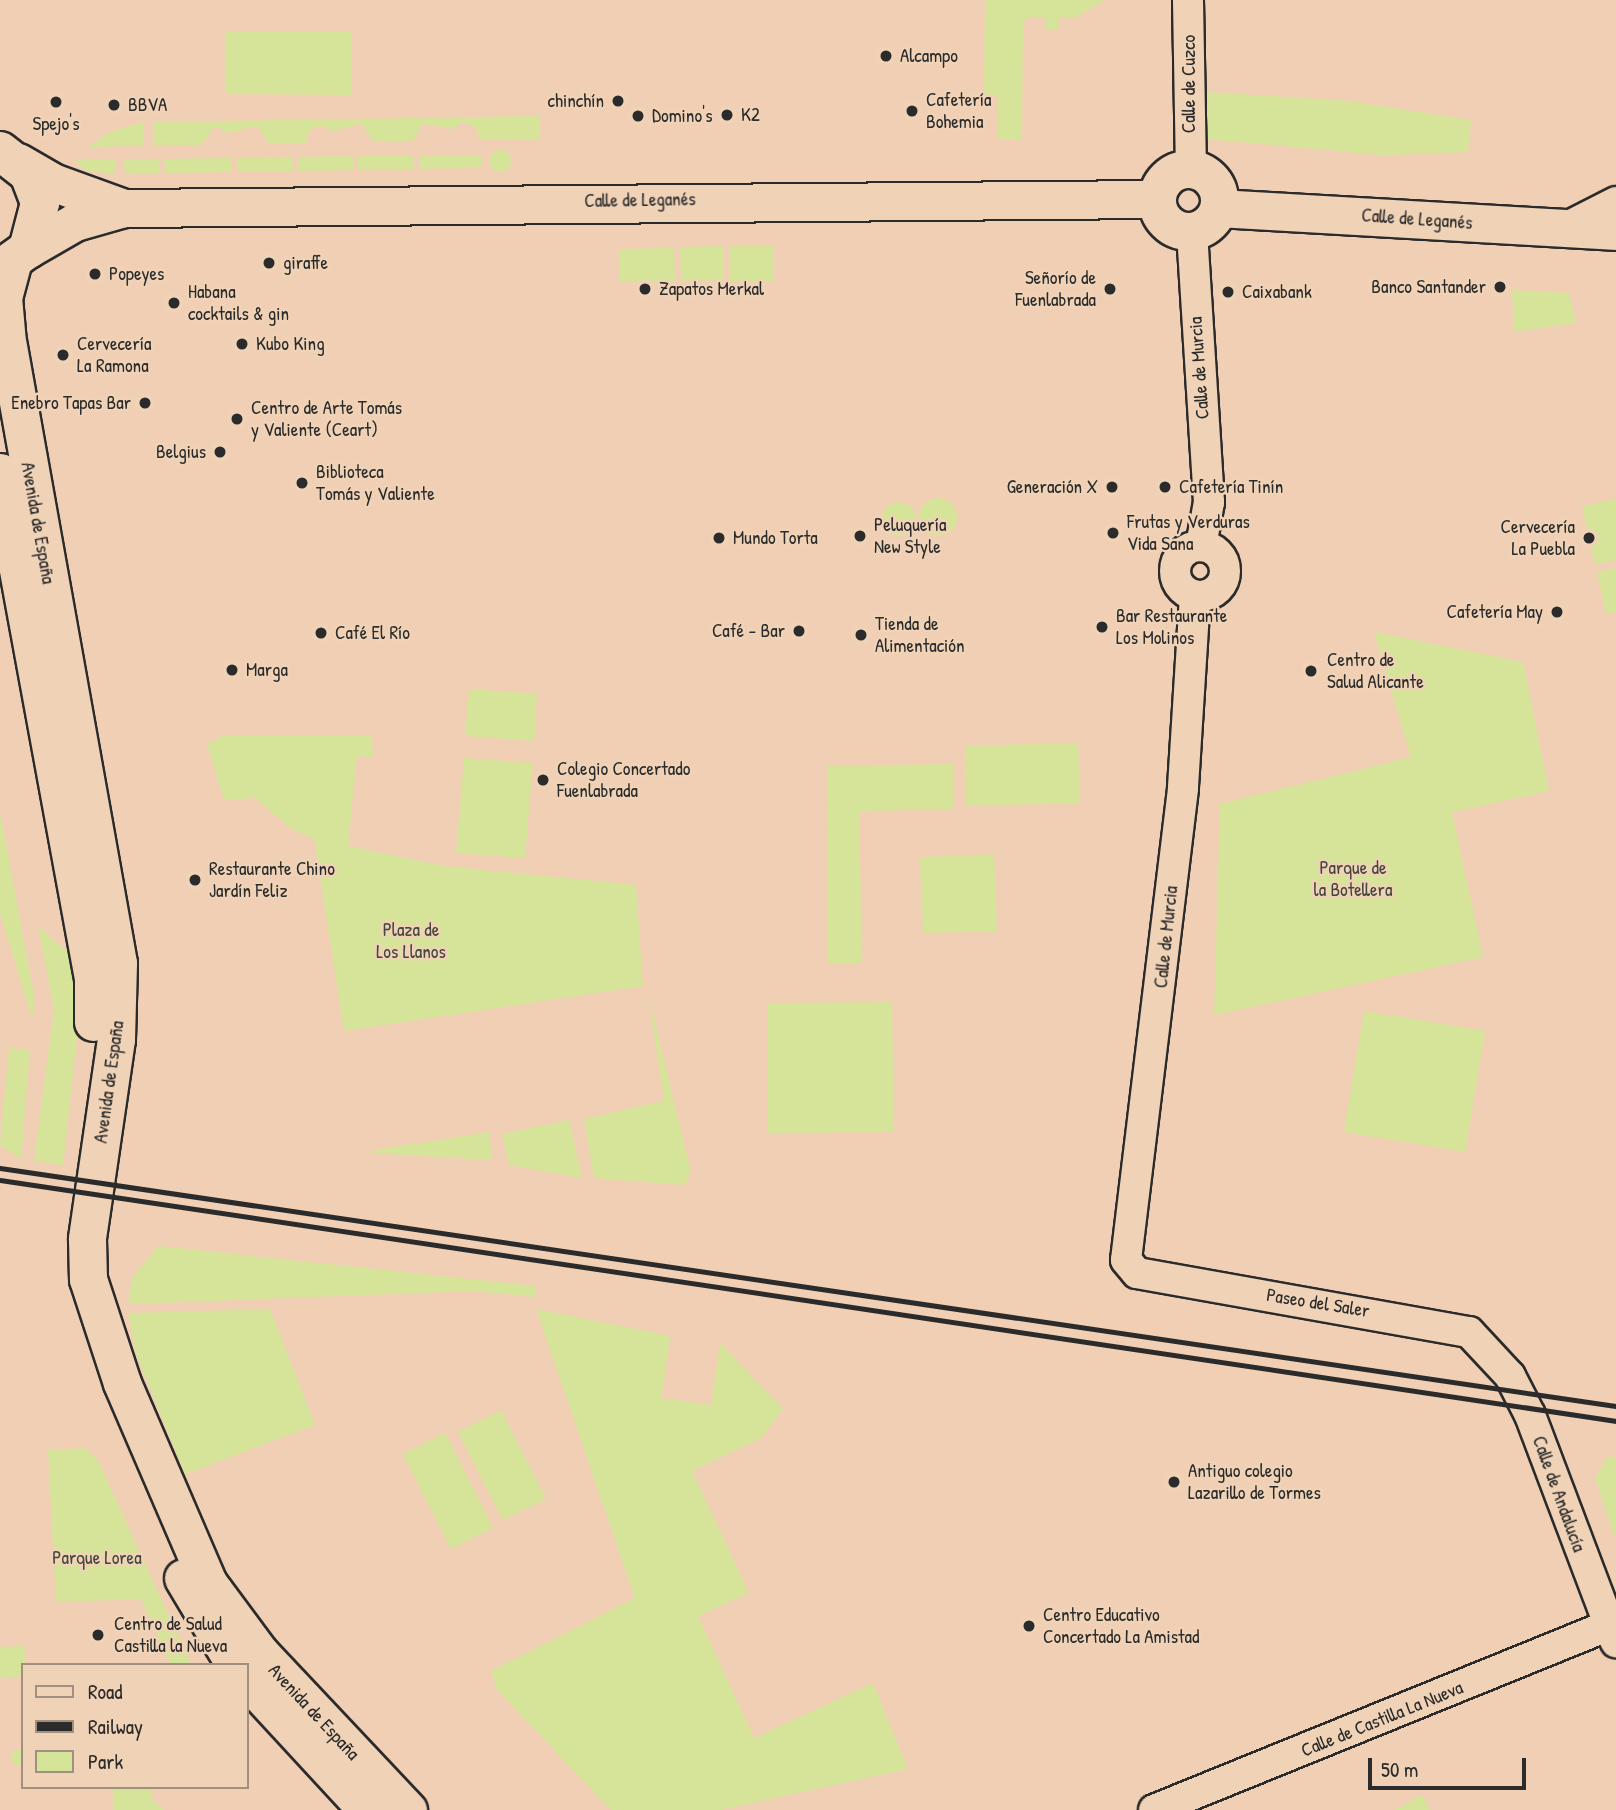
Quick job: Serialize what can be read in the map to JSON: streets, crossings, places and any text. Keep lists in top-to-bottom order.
{
  "streets": {
    "main road": ["Calle de Leganés", "Avenida de España"],
    "street": [
      "Calle de Cuzco",
      "Calle de Murcia",
      "Paseo del Saler",
      "Calle de Andalucía",
      "Calle de Castilla La Nueva"
    ]
  },
  "crossings": [
    ["Calle de Cuzco", "Calle de Leganés"],
    ["Calle de Cuzco", "Calle de Murcia"],
    ["Calle de Leganés", "Calle de Murcia"],
    ["Calle de Leganés", "Avenida de España"],
    ["Calle de Murcia", "Paseo del Saler"],
    ["Paseo del Saler", "Calle de Andalucía"],
    ["Calle de Andalucía", "Calle de Castilla La Nueva"]
  ],
  "parks": ["Parque de la Botellera", "Plaza de Los Llanos", "Parque Lorea"],
  "places": [
    "Alcampo",
    "chinchín",
    "Spejo's",
    "BBVA",
    "Cafetería Bohemia",
    "K2",
    "Domino's",
    "giraffe",
    "Popeyes",
    "Banco Santander",
    "Zapatos Merkal",
    "Señorío de Fuenlabrada",
    "Caixabank",
    "Habana cocktails & gin",
    "Kubo King",
    "Cervecería La Ramona",
    "Enebro Tapas Bar",
    "Centro de Arte Tomás y Valiente (Ceart)",
    "Belgius",
    "Biblioteca Tomás y Valiente",
    "Generación X",
    "Cafetería Tinín",
    "Frutas y Verduras Vida Sana",
    "Peluquería New Style",
    "Mundo Torta",
    "Cervecería La Puebla",
    "Cafetería May",
    "Bar Restaurante Los Molinos",
    "Café - Bar",
    "Café El Río",
    "Tienda de Alimentación",
    "Marga",
    "Centro de Salud Alicante",
    "Colegio Concertado Fuenlabrada",
    "Restaurante Chino Jardín Feliz",
    "Antiguo colegio Lazarillo de Tormes",
    "Centro Educativo Concertado La Amistad",
    "Centro de Salud Castilla la Nueva"
  ],
  "legend": ["Road", "Railway", "Park"],
  "scale_bar": "50 m"
}
